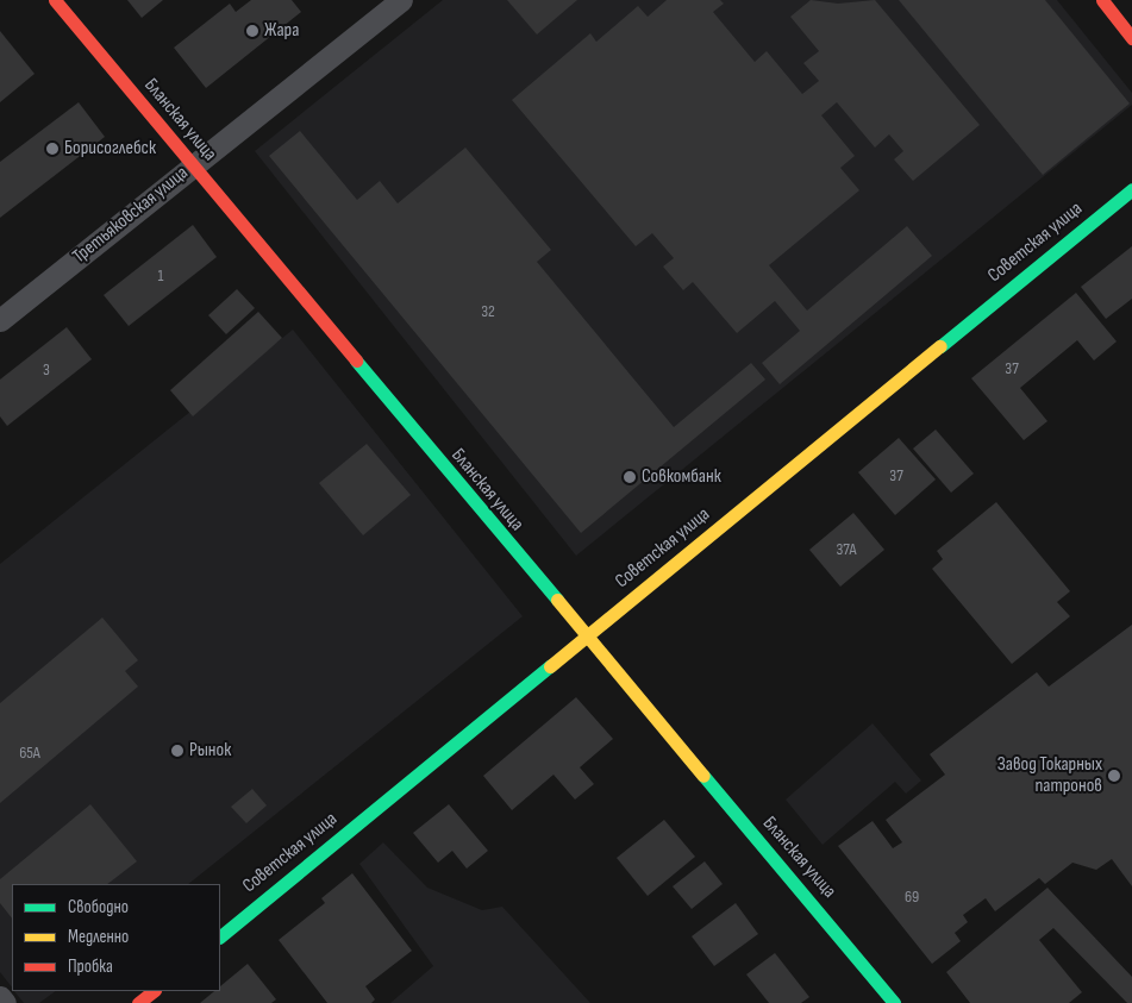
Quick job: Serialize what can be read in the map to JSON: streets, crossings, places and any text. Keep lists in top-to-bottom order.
{
  "streets": {
    "street": ["Бланская улица", "Третьяковская улица", "Советская улица"]
  },
  "crossings": [
    ["Бланская улица", "Третьяковская улица"],
    ["Бланская улица", "Советская улица"]
  ],
  "places": [
    "Жара",
    "Борисоглебск",
    "Совкомбанк",
    "Рынок",
    "Завод Токарных патронов"
  ],
  "house_numbers": [
    "1",
    "32",
    "37",
    "3",
    "37",
    "37А",
    "65А",
    "69"
  ],
  "legend": ["Свободно", "Медленно", "Пробка"]
}
